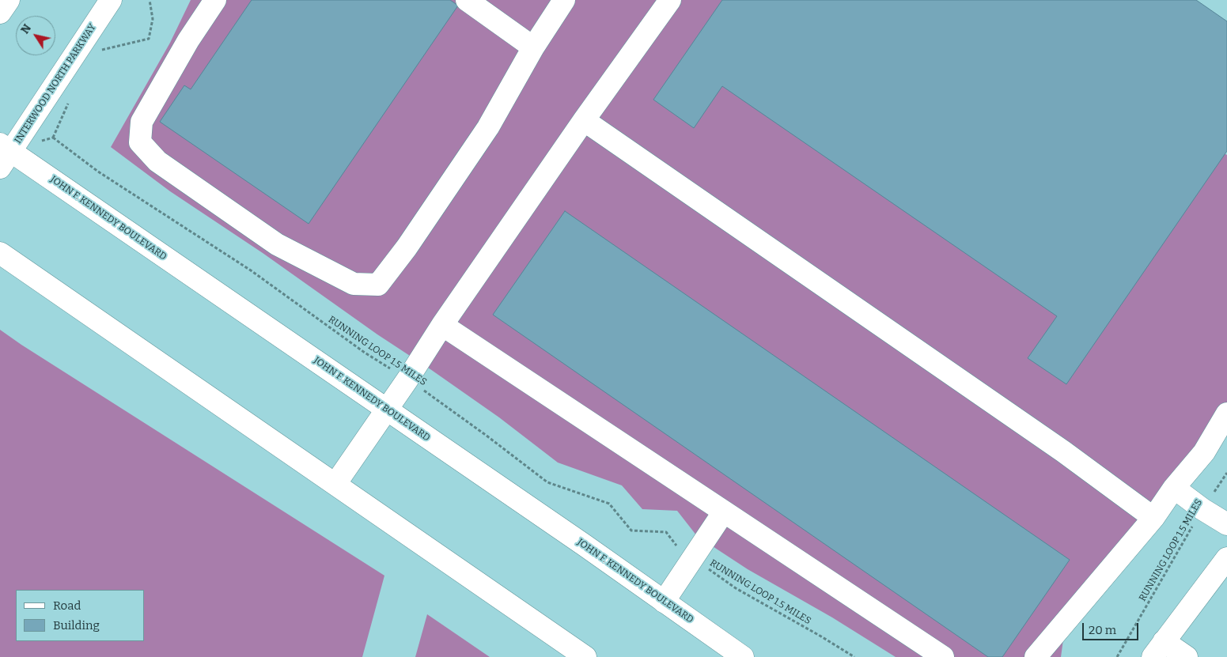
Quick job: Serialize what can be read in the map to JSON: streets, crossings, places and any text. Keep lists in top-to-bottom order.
{
  "streets": {
    "main road": ["INTERWOOD NORTH PARKWAY", "JOHN F. KENNEDY BOULEVARD"],
    "path": ["RUNNING LOOP 1.5 MILES"]
  },
  "crossings": [
    ["INTERWOOD NORTH PARKWAY", "JOHN F. KENNEDY BOULEVARD"]
  ],
  "legend": ["Road", "Building"],
  "scale_bar": "20 m",
  "north": "top left"
}
